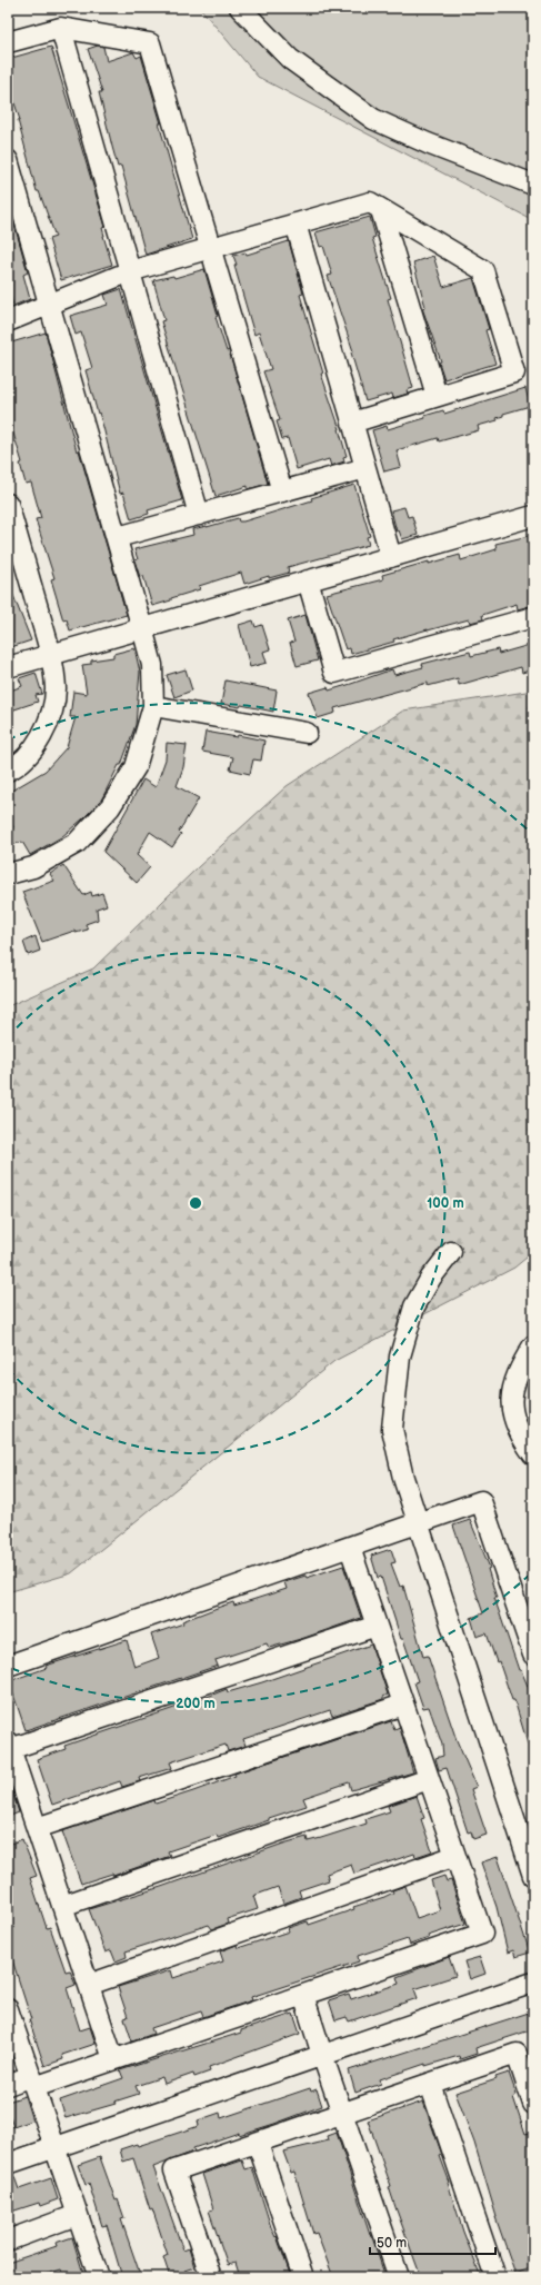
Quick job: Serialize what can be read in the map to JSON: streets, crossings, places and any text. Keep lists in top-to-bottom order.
{
  "scale_bar": "50 m",
  "rings": ["100 m", "200 m"]
}
